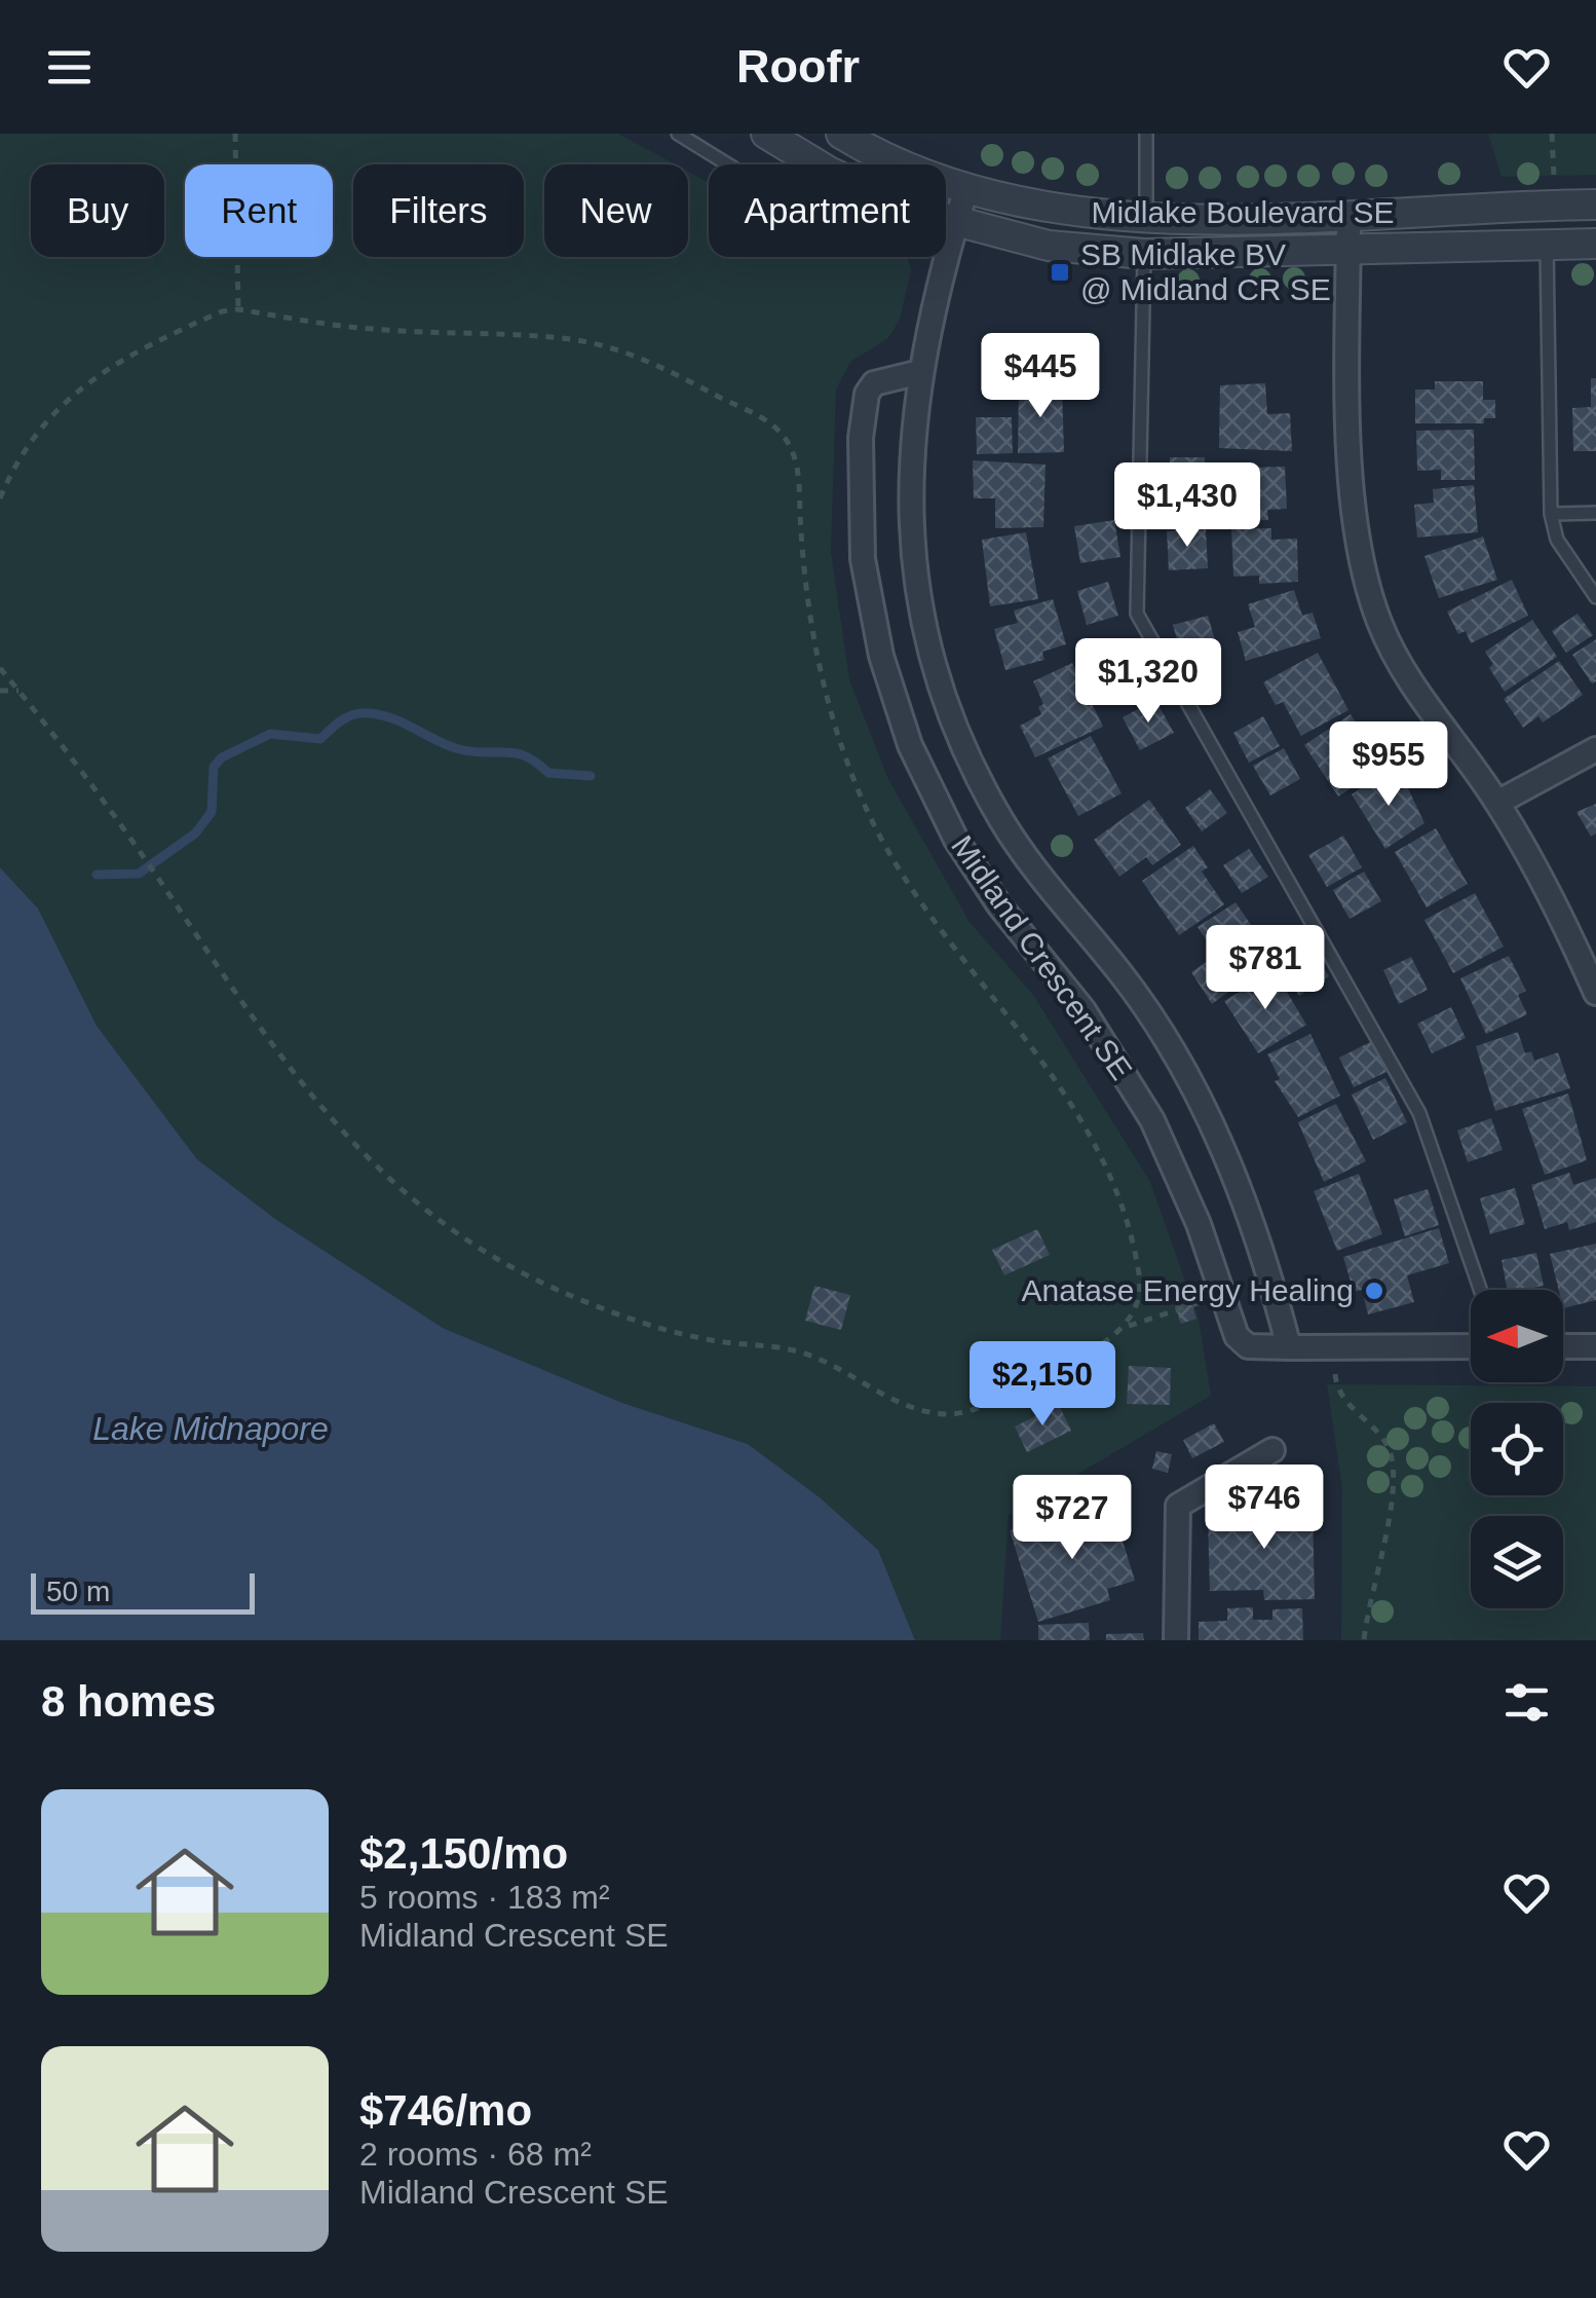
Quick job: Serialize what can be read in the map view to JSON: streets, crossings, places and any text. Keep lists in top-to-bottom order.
{
  "streets": {
    "street": ["Midlake Boulevard SE", "Midland Crescent SE"]
  },
  "crossings": [
    ["Midlake Boulevard SE", "Midland Crescent SE"]
  ],
  "water": ["Lake Midnapore"],
  "places": {
    "transit": ["SB Midlake BV @ Midland CR SE"],
    "other": ["Anatase Energy Healing"]
  },
  "scale_bar": "50 m",
  "north": "left",
  "page": {
    "header": "Roofr",
    "chip": [
      "Buy",
      "Rent",
      "Filters",
      "New",
      "Apartment"
    ],
    "price": [
      "$445",
      "$1,430",
      "$1,320",
      "$955",
      "$781",
      "$2,150",
      "$746",
      "$727"
    ],
    "scale": "50 m",
    "heading": "8 homes",
    "list": [
      {
        "name": "$2,150/mo",
        "note": "5 rooms · 183 m² · Midland Crescent SE"
      },
      {
        "name": "$746/mo",
        "note": "2 rooms · 68 m² · Midland Crescent SE"
      }
    ]
  }
}
